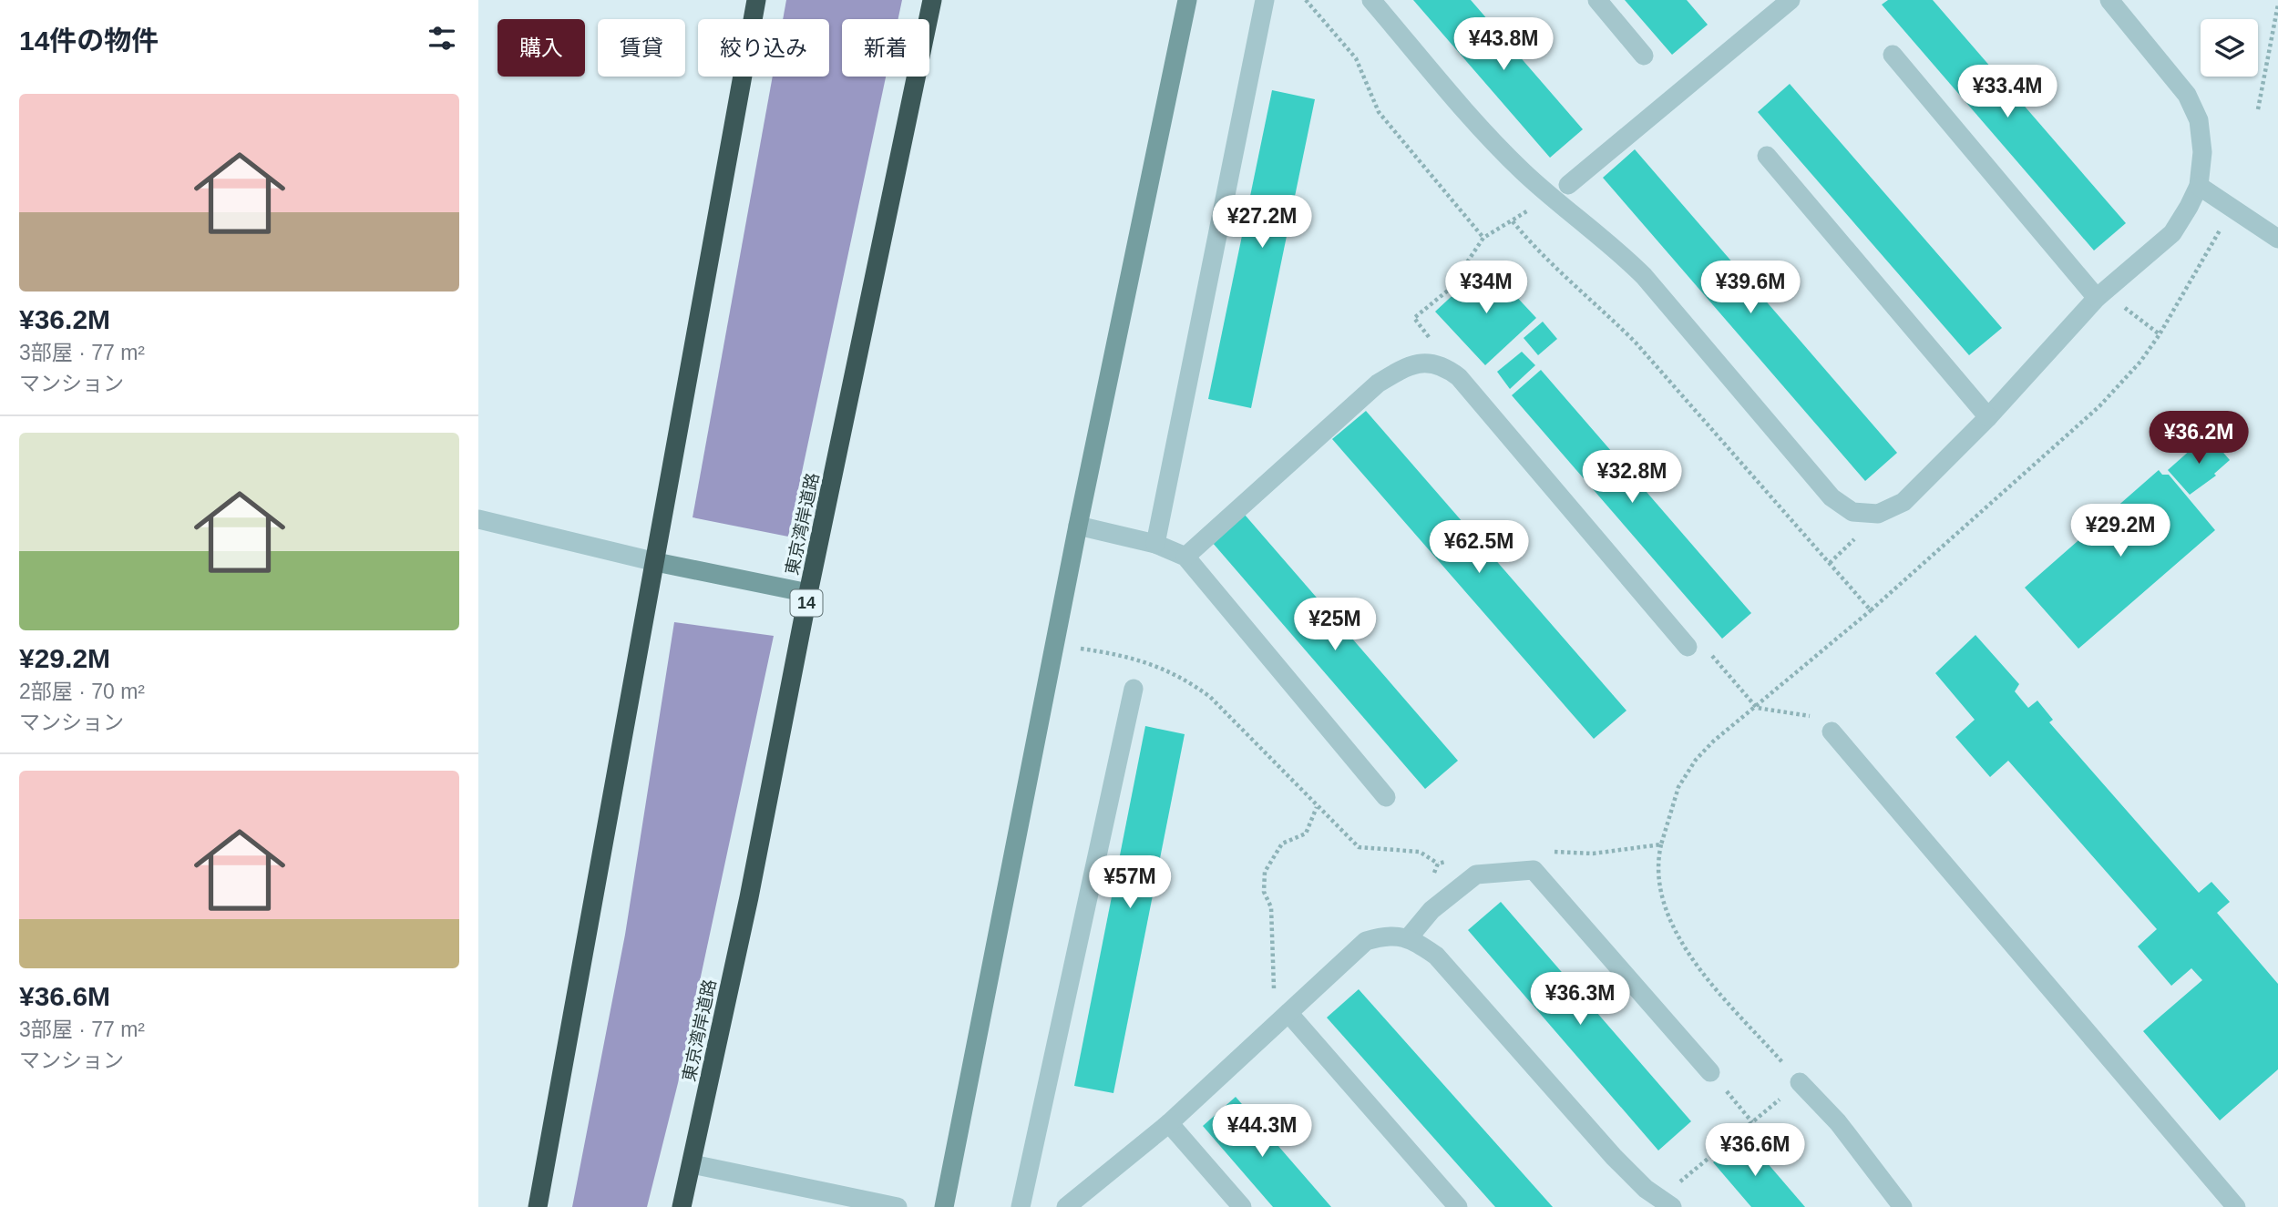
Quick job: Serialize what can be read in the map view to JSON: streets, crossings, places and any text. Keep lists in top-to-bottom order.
{
  "streets": {
    "highway": ["東京湾岸道路", "14"]
  },
  "page": {
    "heading": "14件の物件",
    "price": [
      "¥43.8M",
      "¥33.4M",
      "¥27.2M",
      "¥34M",
      "¥39.6M",
      "¥36.2M",
      "¥32.8M",
      "¥29.2M",
      "¥62.5M",
      "¥25M",
      "¥57M",
      "¥36.3M",
      "¥44.3M",
      "¥36.6M"
    ],
    "chip": [
      "購入",
      "賃貸",
      "絞り込み",
      "新着"
    ],
    "list": [
      {
        "name": "¥36.2M",
        "note": "3部屋 · 77 m² · マンション"
      },
      {
        "name": "¥29.2M",
        "note": "2部屋 · 70 m² · マンション"
      },
      {
        "name": "¥36.6M",
        "note": "3部屋 · 77 m² · マンション"
      }
    ]
  }
}
